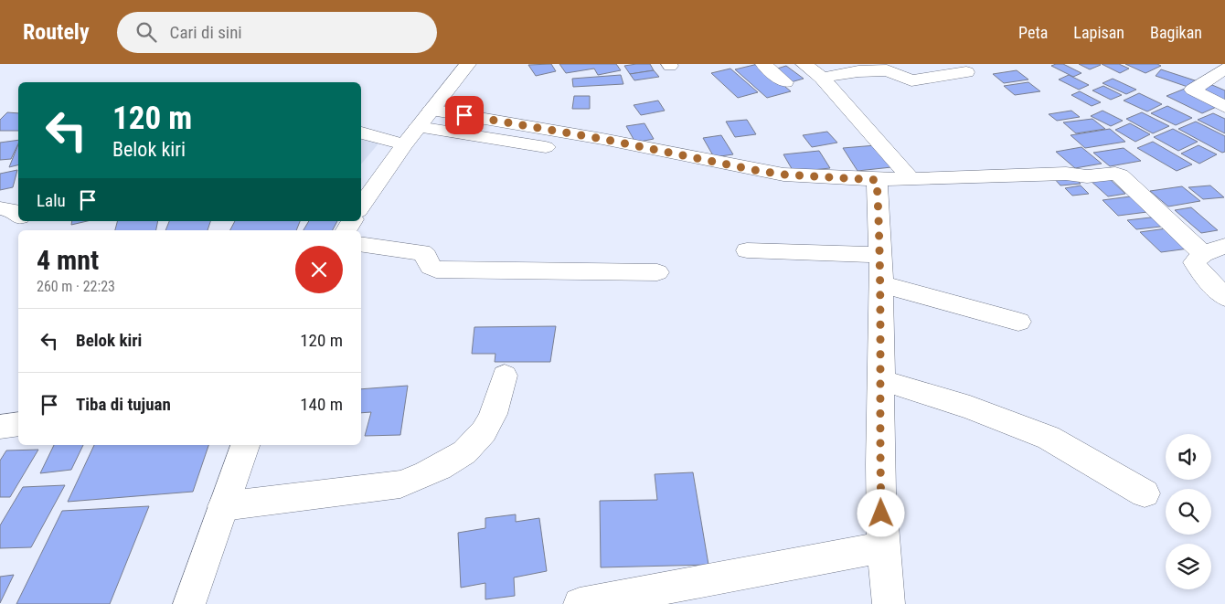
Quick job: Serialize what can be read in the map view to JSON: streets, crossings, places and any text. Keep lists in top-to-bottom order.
{
  "page": {
    "header": "Routely",
    "search": "Cari di sini",
    "nav": ["Peta", "Lapisan", "Bagikan"],
    "turn": ["120 m", "Belok kiri"],
    "then": "Lalu",
    "heading": ["4 mnt", "260 m · 22:23"],
    "list": [
      {
        "name": "Belok kiri",
        "value": "120 m"
      },
      {
        "name": "Tiba di tujuan",
        "value": "140 m"
      }
    ]
  }
}
